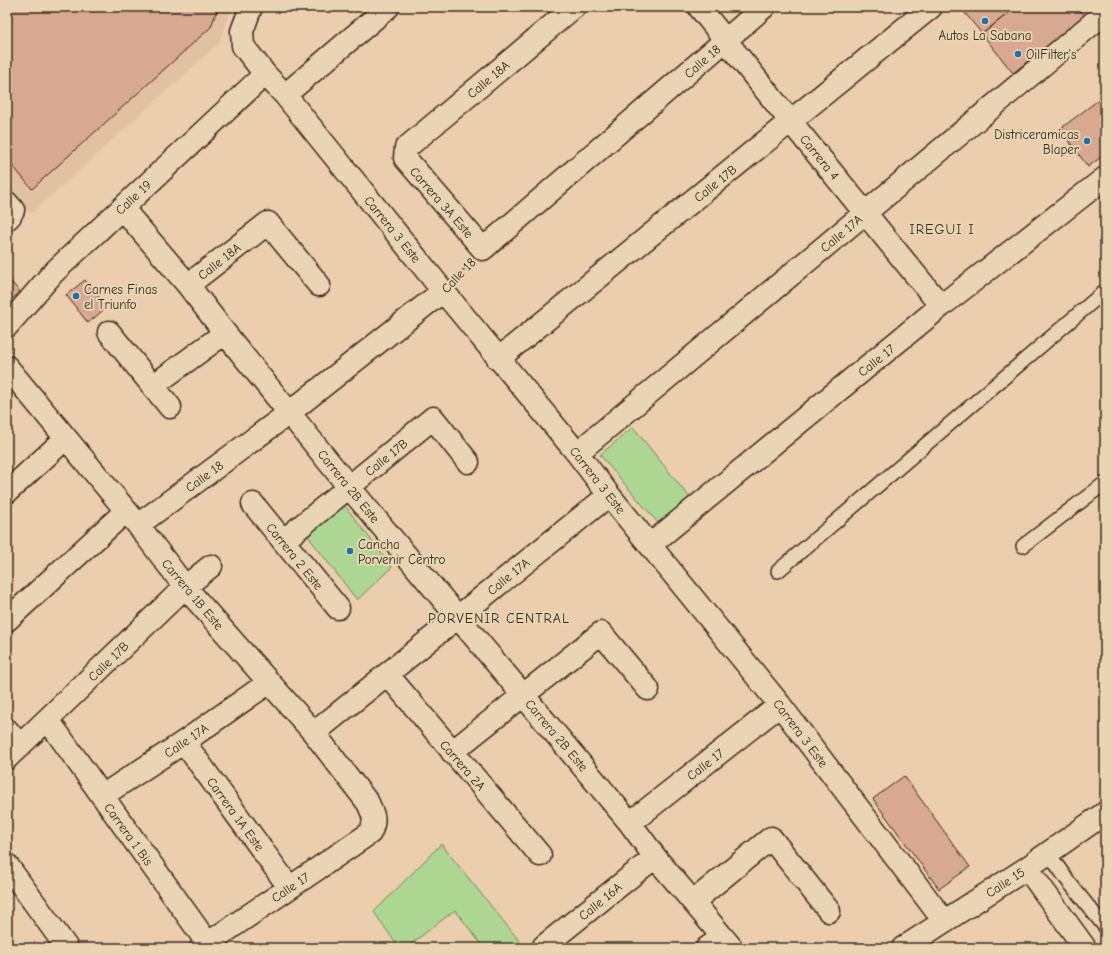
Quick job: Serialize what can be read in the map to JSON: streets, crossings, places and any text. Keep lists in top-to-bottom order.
{
  "streets": {
    "street": [
      "Calle 18",
      "Calle 18A",
      "Carrera 4",
      "Calle 17B",
      "Calle 19",
      "Carrera 3A Este",
      "Carrera 3 Este",
      "Calle 17A",
      "Calle 17",
      "Carrera 2B Este",
      "Carrera 2 Este",
      "Carrera 1B Este",
      "Carrera 2A",
      "Carrera 1A Este",
      "Carrera 1 Bis",
      "Calle 15",
      "Calle 16A"
    ]
  },
  "crossings": [
    ["Calle 18", "Carrera 4"],
    ["Calle 18", "Carrera 3A Este"],
    ["Calle 18", "Carrera 3 Este"],
    ["Calle 18", "Carrera 2B Este"],
    ["Calle 18", "Carrera 1B Este"],
    ["Calle 18A", "Carrera 3A Este"],
    ["Calle 18A", "Carrera 2B Este"],
    ["Carrera 4", "Calle 17B"],
    ["Carrera 4", "Calle 17A"],
    ["Carrera 4", "Calle 17"],
    ["Calle 17B", "Carrera 3 Este"],
    ["Calle 17B", "Carrera 2B Este"],
    ["Calle 17B", "Carrera 2 Este"],
    ["Calle 17B", "Carrera 1B Este"],
    ["Calle 17B", "Carrera 1 Bis"],
    ["Calle 19", "Carrera 3 Este"],
    ["Calle 19", "Carrera 2B Este"],
    ["Carrera 3 Este", "Calle 17A"],
    ["Carrera 3 Este", "Calle 17"],
    ["Carrera 3 Este", "Calle 15"],
    ["Calle 17A", "Carrera 2B Este"],
    ["Calle 17A", "Carrera 1B Este"],
    ["Calle 17A", "Carrera 2A"],
    ["Calle 17A", "Carrera 1A Este"],
    ["Calle 17A", "Carrera 1 Bis"],
    ["Calle 17", "Carrera 2B Este"],
    ["Calle 17", "Carrera 1B Este"],
    ["Calle 17", "Carrera 1A Este"],
    ["Calle 17", "Carrera 1 Bis"],
    ["Carrera 2B Este", "Calle 16A"]
  ],
  "districts": ["IREGUI I", "PORVENIR CENTRAL"],
  "places": [
    "Autos La Sabana",
    "OilFilter's",
    "Districeramicas Blaper",
    "Carnes Finas el Triunfo",
    "Cancha Porvenir Centro"
  ]
}
